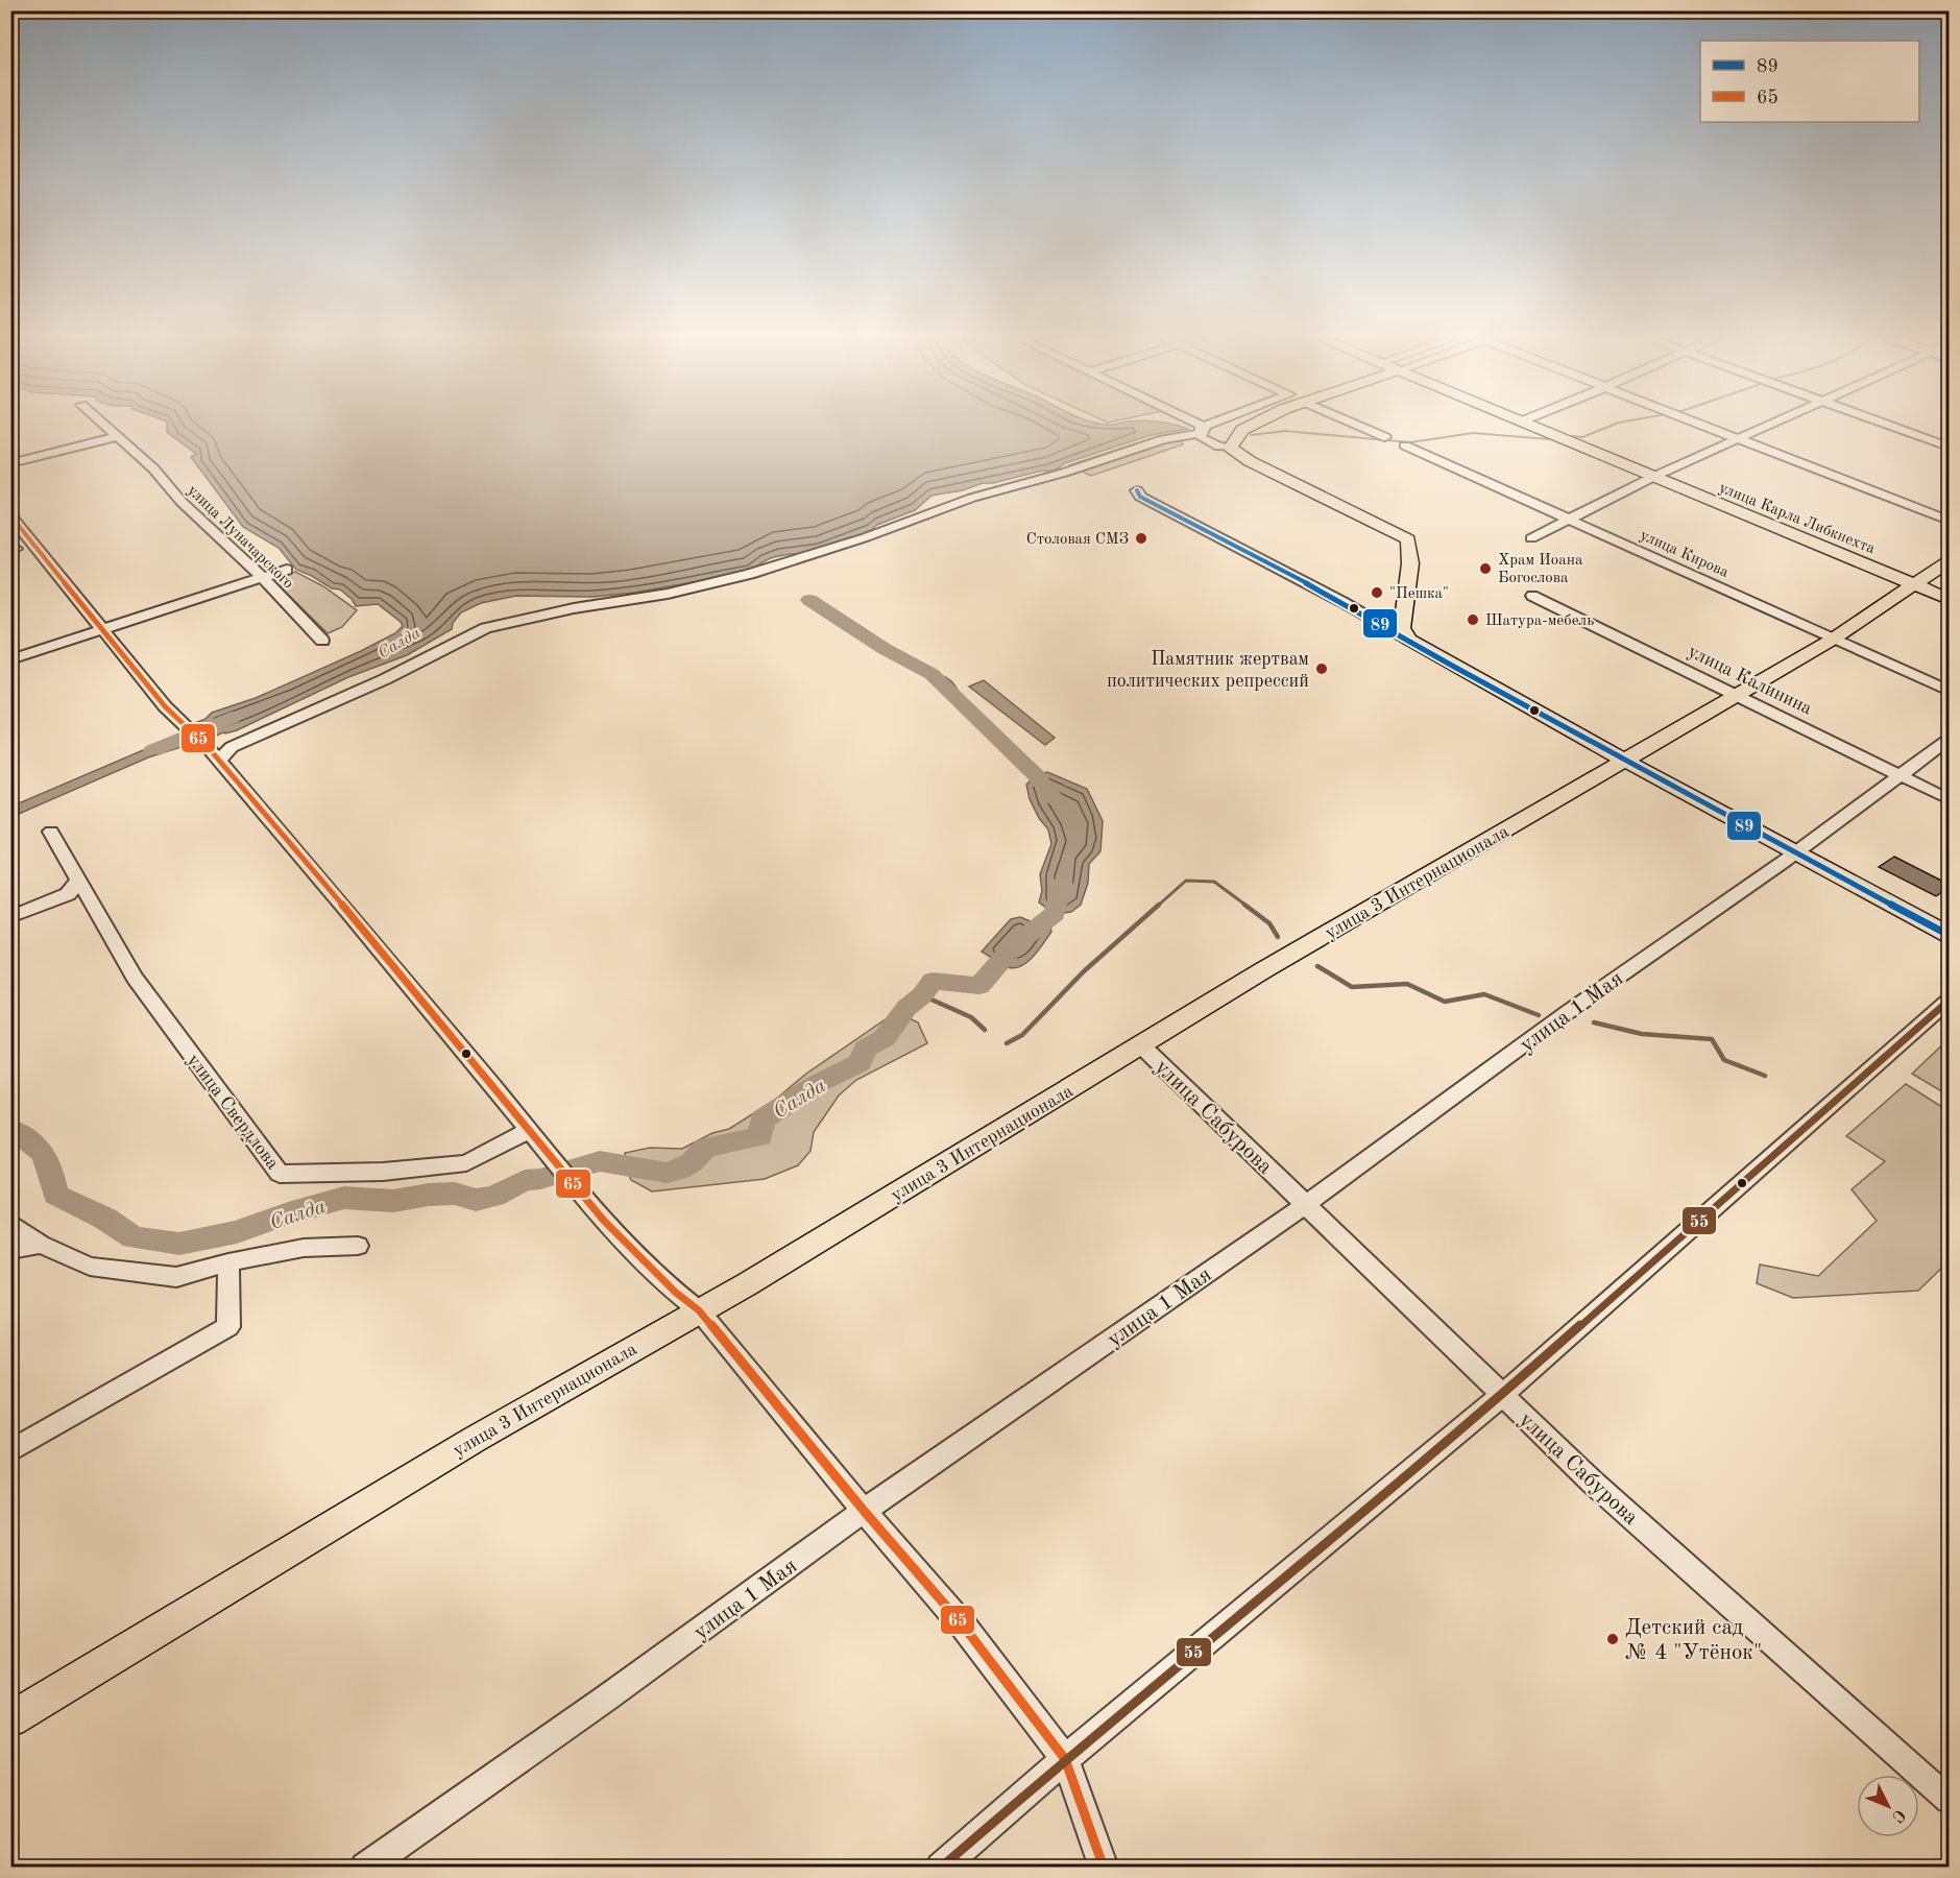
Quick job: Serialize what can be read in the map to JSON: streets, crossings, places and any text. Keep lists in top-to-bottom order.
{
  "streets": {
    "main road": ["улица Карла Либкнехта", "улица 3 Интернационала"],
    "street": [
      "улица Луначарского",
      "улица Кирова",
      "улица Калинина",
      "улица 1 Мая",
      "улица Свердлова",
      "улица Сабурова"
    ]
  },
  "crossings": [
    ["улица Карла Либкнехта", "улица 3 Интернационала"],
    ["улица Кирова", "улица 3 Интернационала"],
    ["улица Калинина", "улица 3 Интернационала"],
    ["улица Калинина", "улица 1 Мая"],
    ["улица 3 Интернационала", "улица Сабурова"],
    ["улица 1 Мая", "улица Сабурова"]
  ],
  "water": ["Салда"],
  "places": [
    "Столовая СМЗ",
    "Храм Иоана Богослова",
    "\"Пешка\"",
    "Шатура-мебель",
    "Памятник жертвам политических репрессий",
    "Детский сад № 4 \"Утёнок\""
  ],
  "lines": ["transit line 89", "transit line 65", "transit line 55"],
  "legend": ["89", "65"],
  "north": "bottom right"
}
